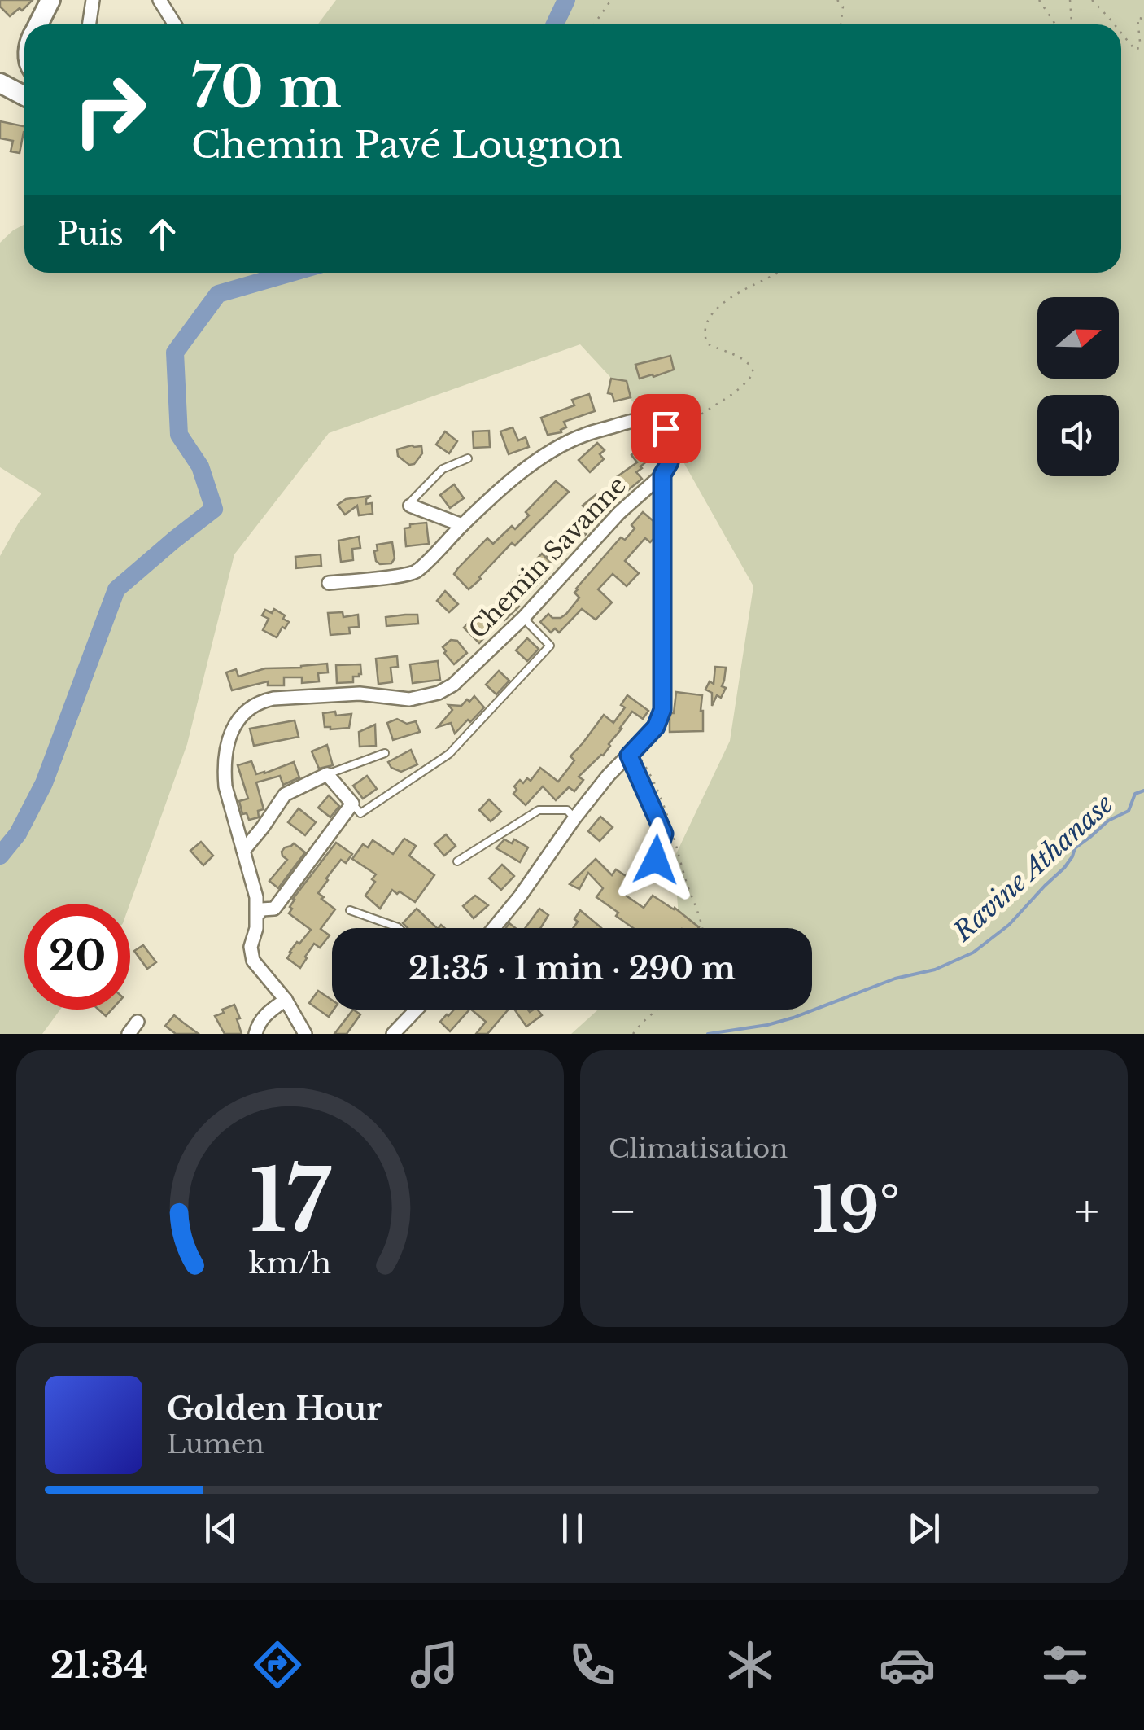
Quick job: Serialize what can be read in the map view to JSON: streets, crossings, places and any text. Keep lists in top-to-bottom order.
{
  "streets": {
    "street": ["Chemin Savanne"]
  },
  "water": ["Ravine Athanase"],
  "north": "right",
  "page": {
    "turn": ["70 m", "Chemin Pavé Lougnon"],
    "then": "Puis",
    "limit": "20",
    "trip": "21:35 · 1 min · 290 m",
    "tile": "Climatisation",
    "heat": ["−", "19°", "+"],
    "song": ["Golden Hour", "Lumen"],
    "tabs": "21:34",
    "gauge": ["17", "km/h"]
  }
}
